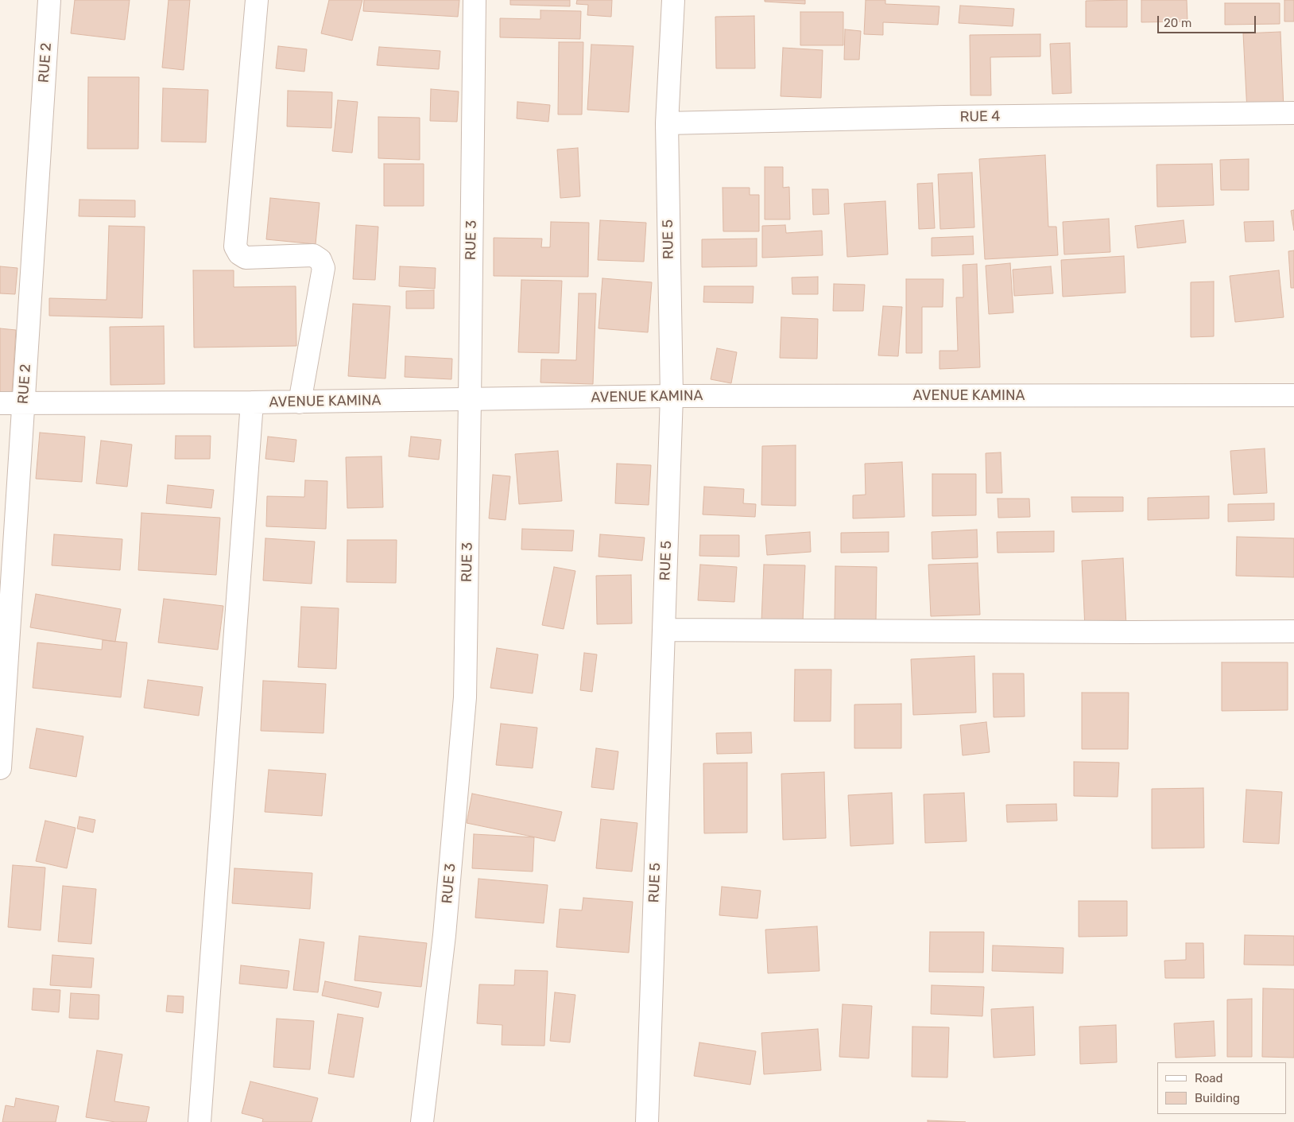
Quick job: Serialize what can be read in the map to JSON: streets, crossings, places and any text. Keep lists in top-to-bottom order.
{
  "streets": {
    "street": [
      "RUE 2",
      "RUE 4",
      "RUE 5",
      "RUE 3",
      "AVENUE KAMINA"
    ]
  },
  "crossings": [
    ["RUE 2", "AVENUE KAMINA"],
    ["RUE 4", "RUE 5"],
    ["RUE 5", "AVENUE KAMINA"],
    ["RUE 3", "AVENUE KAMINA"]
  ],
  "legend": ["Road", "Building"],
  "scale_bar": "20 m"
}
